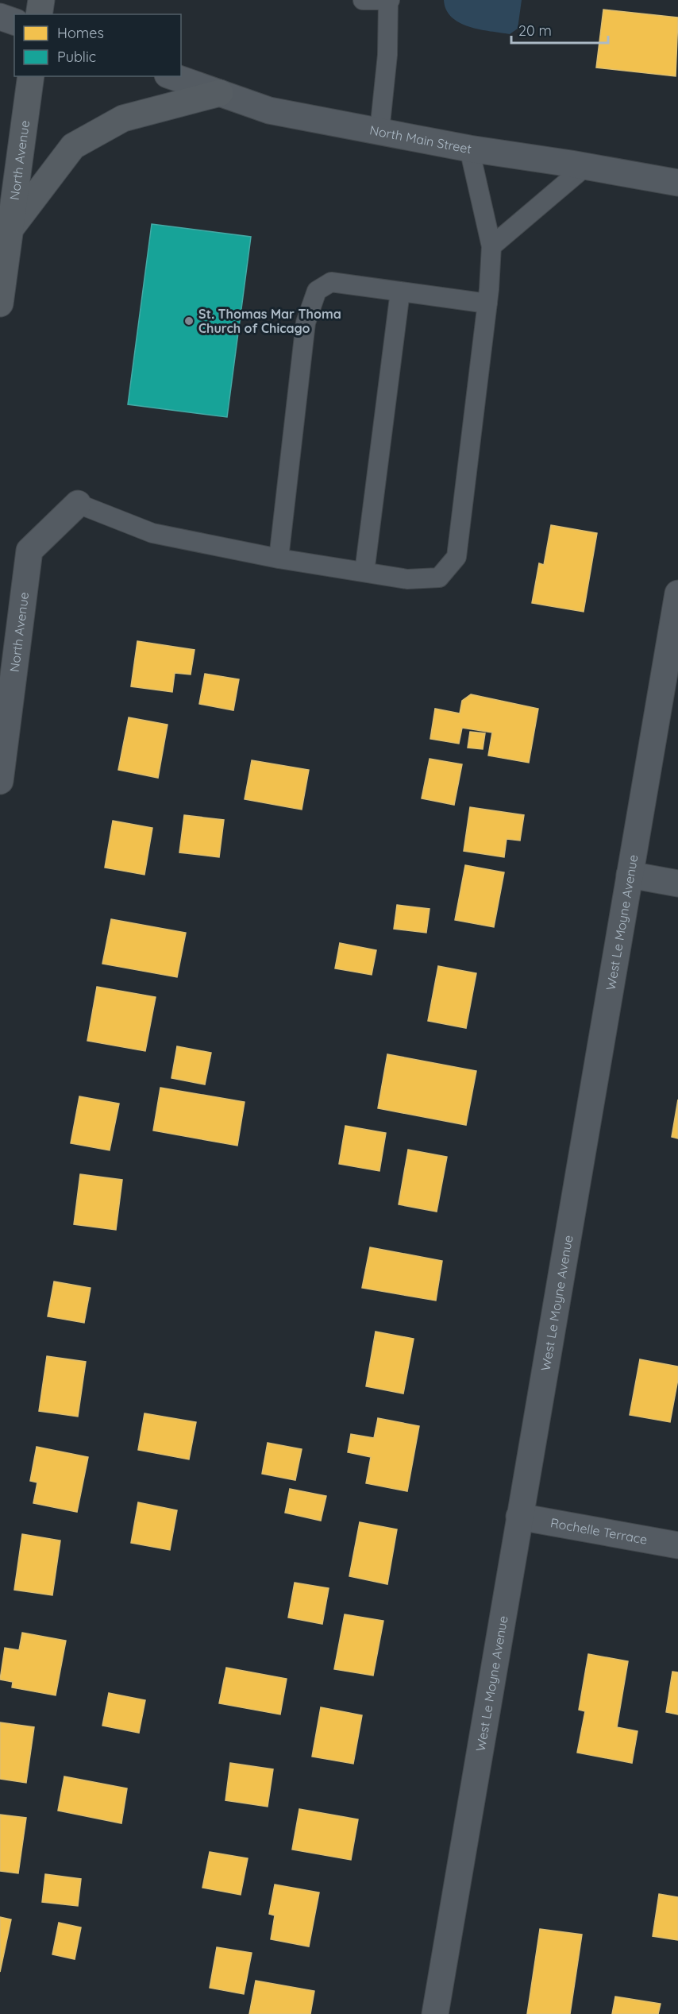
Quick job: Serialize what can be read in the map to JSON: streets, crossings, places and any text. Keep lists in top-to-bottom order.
{
  "streets": {
    "main road": ["North Avenue"],
    "street": ["North Main Street", "West Le Moyne Avenue", "Rochelle Terrace"]
  },
  "crossings": [
    ["West Le Moyne Avenue", "Rochelle Terrace"]
  ],
  "places": ["St. Thomas Mar Thoma Church of Chicago"],
  "legend": ["Homes", "Public"],
  "scale_bar": "20 m"
}
